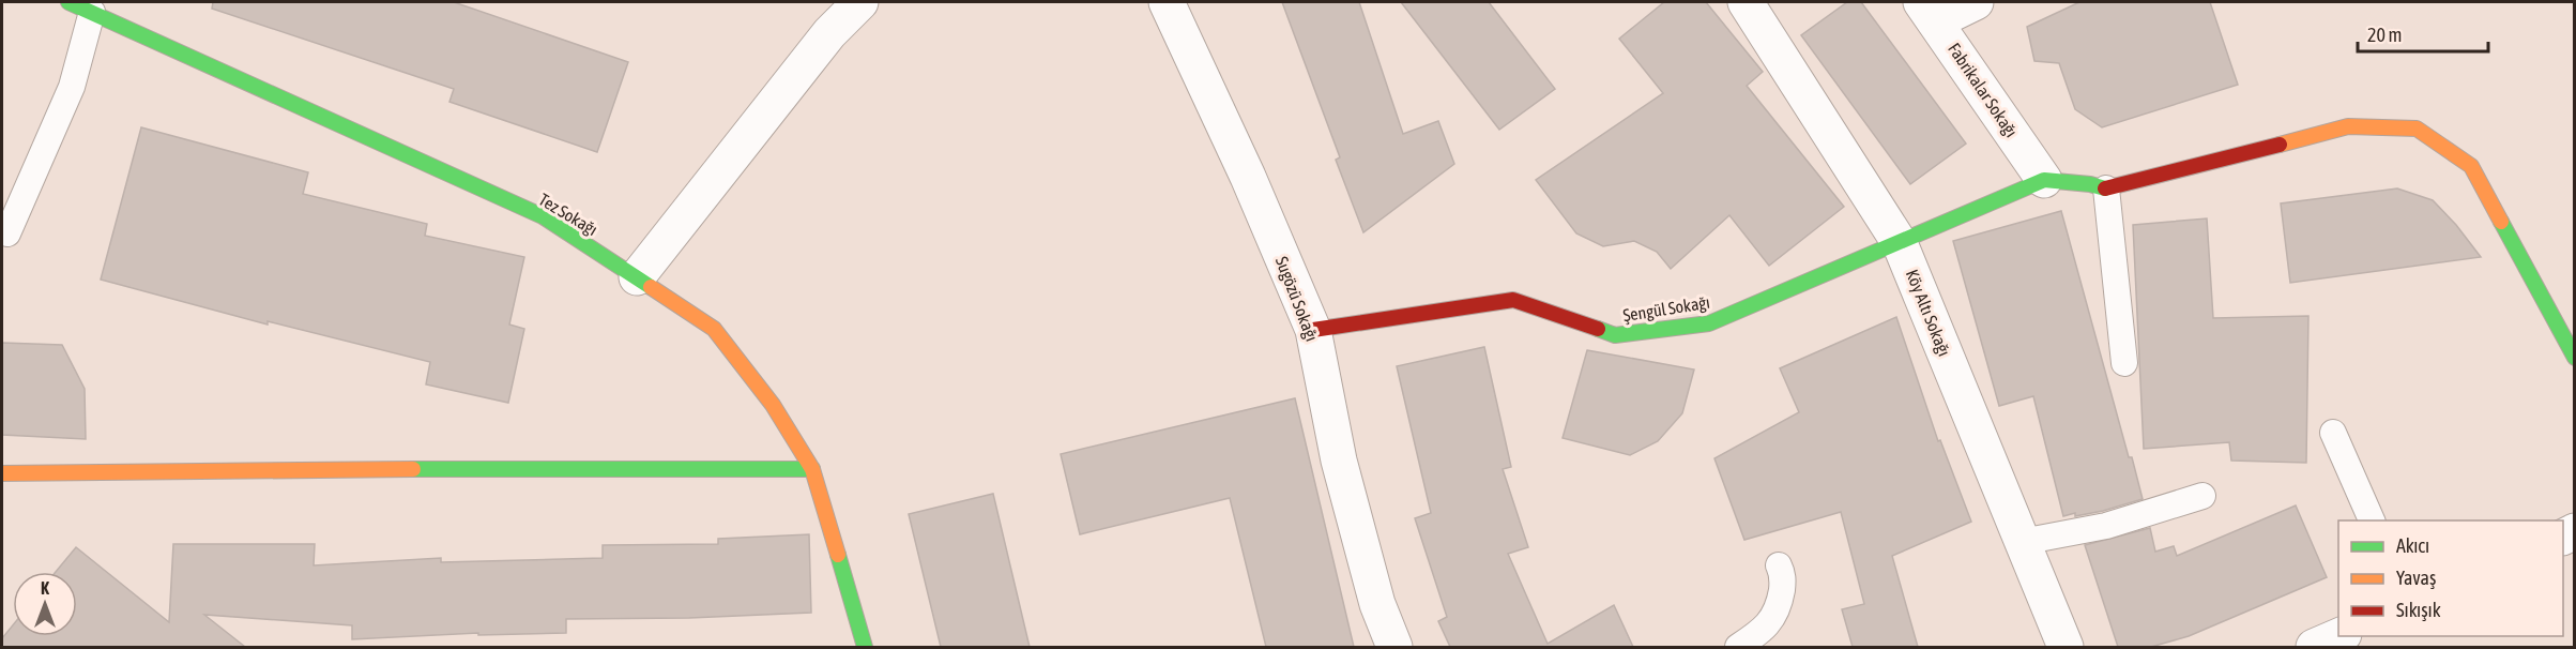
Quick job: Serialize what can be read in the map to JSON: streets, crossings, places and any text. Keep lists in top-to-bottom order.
{
  "streets": {
    "street": [
      "Fabrikalar Sokağı",
      "Tez Sokağı",
      "Sugözü Sokağı",
      "Şengül Sokağı",
      "Köy Altı Sokağı"
    ]
  },
  "crossings": [
    ["Fabrikalar Sokağı", "Şengül Sokağı"],
    ["Sugözü Sokağı", "Şengül Sokağı"],
    ["Şengül Sokağı", "Köy Altı Sokağı"]
  ],
  "legend": ["Akıcı", "Yavaş", "Sıkışık"],
  "scale_bar": "20 m",
  "north": "top"
}
